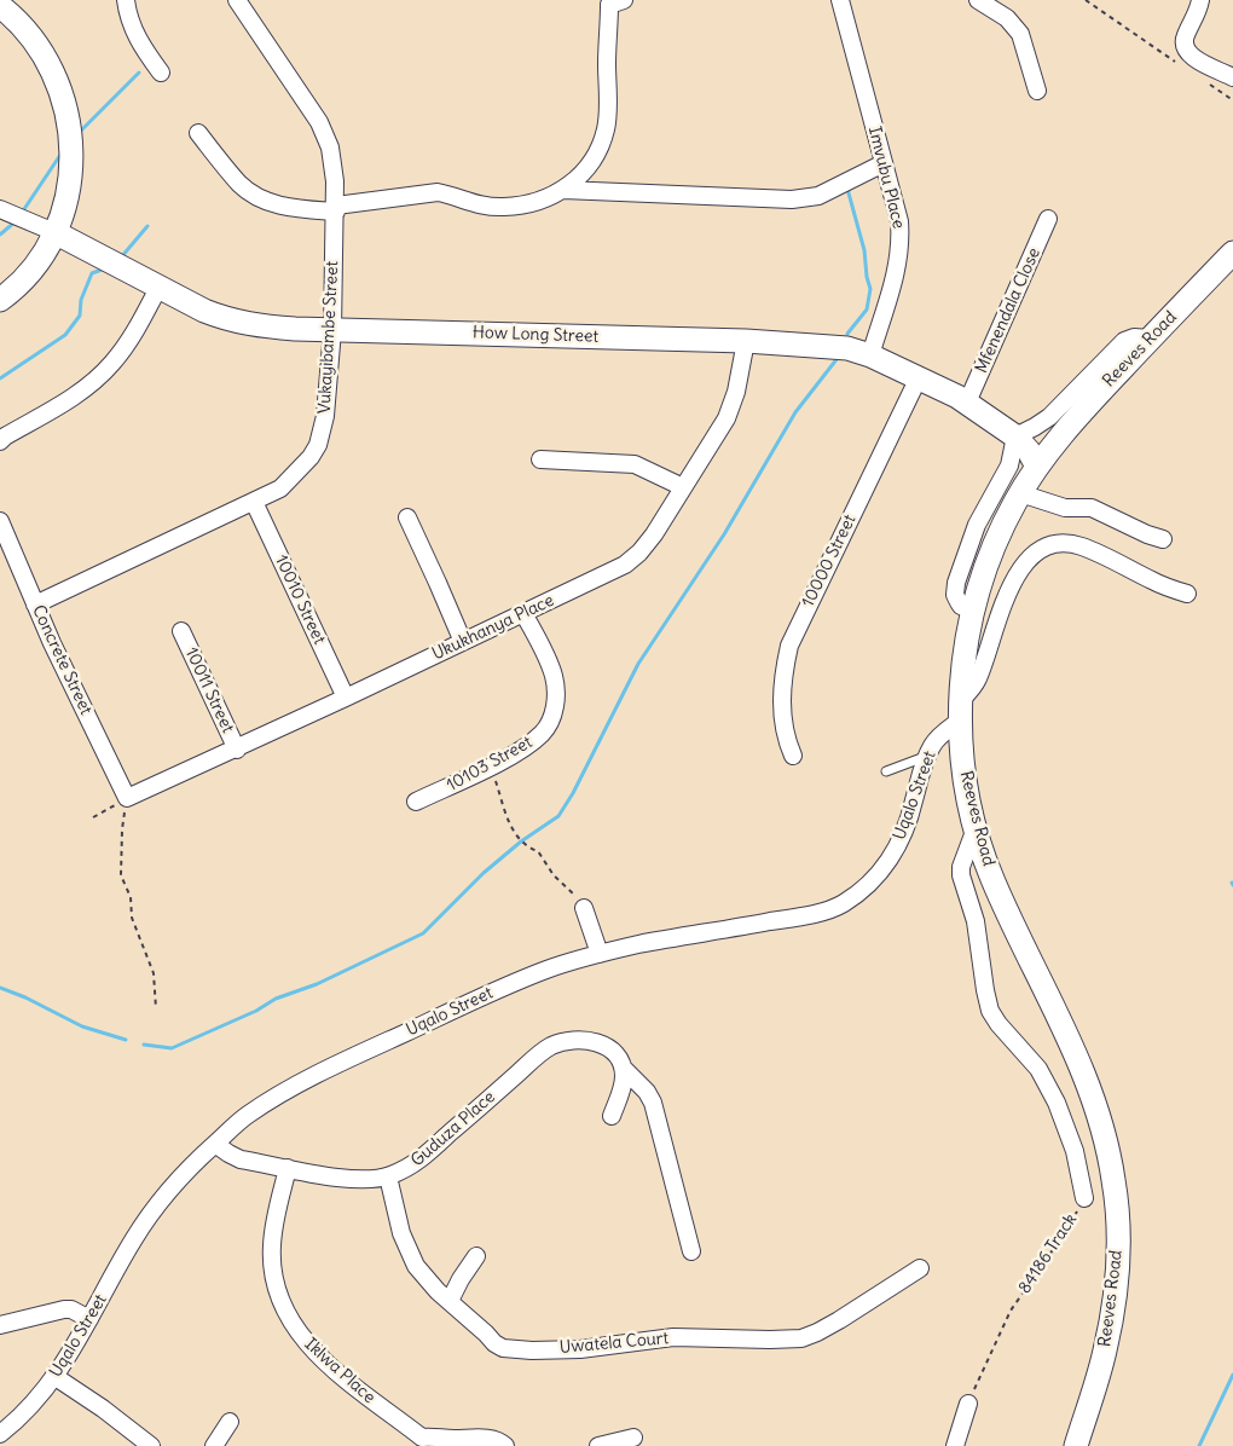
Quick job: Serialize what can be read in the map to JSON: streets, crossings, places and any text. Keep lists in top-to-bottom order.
{
  "streets": {
    "street": [
      "Imvubu Place",
      "Mfenendala Close",
      "How Long Street",
      "Vukayibambe Street",
      "Reeves Road",
      "10000 Street",
      "10010 Street",
      "Ukukhanya Place",
      "Concrete Street",
      "10011 Street",
      "10103 Street",
      "Uqalo Street",
      "Guduza Place",
      "84186 Track",
      "Uwatela Court",
      "Iklwa Place"
    ]
  },
  "crossings": [
    ["Imvubu Place", "How Long Street"],
    ["Mfenendala Close", "How Long Street"],
    ["How Long Street", "Vukayibambe Street"],
    ["How Long Street", "Reeves Road"],
    ["How Long Street", "10000 Street"],
    ["How Long Street", "Ukukhanya Place"],
    ["Vukayibambe Street", "10010 Street"],
    ["Vukayibambe Street", "Concrete Street"],
    ["Reeves Road", "Uqalo Street"],
    ["Reeves Road", "84186 Track"],
    ["10010 Street", "Ukukhanya Place"],
    ["Ukukhanya Place", "Concrete Street"],
    ["Ukukhanya Place", "10011 Street"],
    ["Ukukhanya Place", "10103 Street"],
    ["Uqalo Street", "Guduza Place"],
    ["Guduza Place", "Uwatela Court"],
    ["Guduza Place", "Iklwa Place"]
  ]
}
